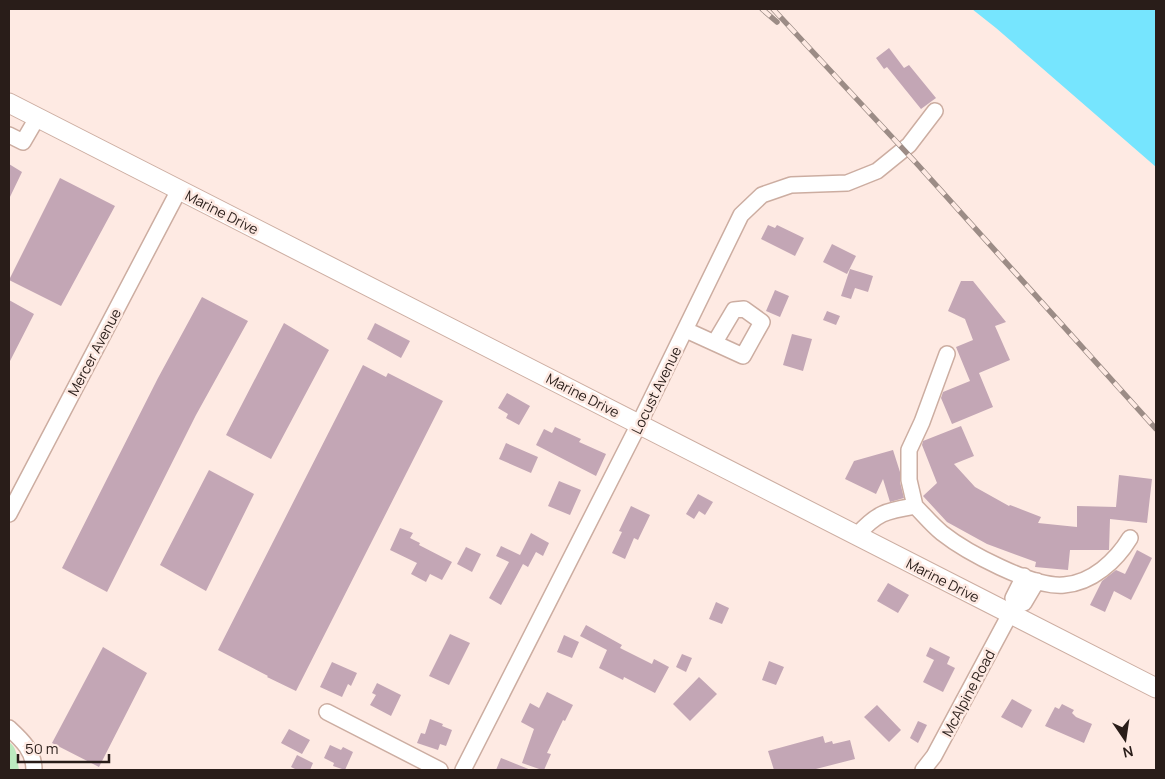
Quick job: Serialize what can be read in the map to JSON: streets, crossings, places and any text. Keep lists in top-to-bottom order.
{
  "streets": {
    "main road": ["Marine Drive"],
    "street": ["Mercer Avenue", "Locust Avenue", "McAlpine Road"]
  },
  "crossings": [
    ["Marine Drive", "Mercer Avenue"],
    ["Marine Drive", "Locust Avenue"],
    ["Marine Drive", "McAlpine Road"]
  ],
  "scale_bar": "50 m",
  "north": "bottom"
}
